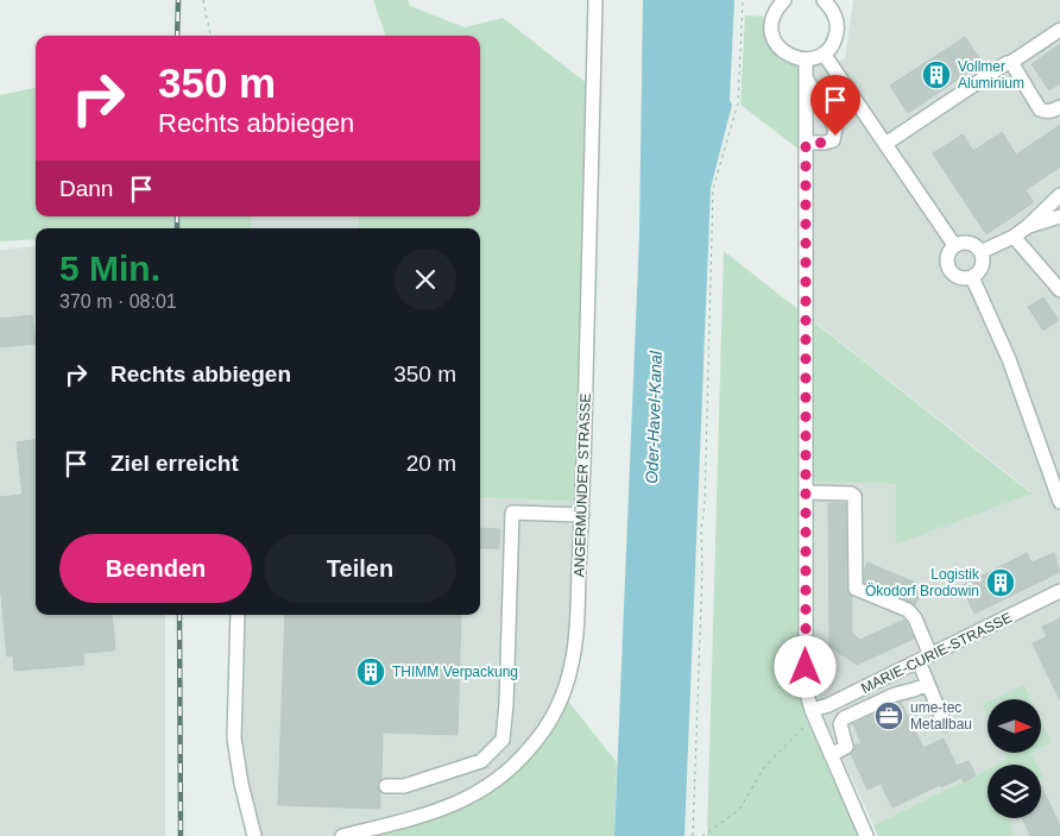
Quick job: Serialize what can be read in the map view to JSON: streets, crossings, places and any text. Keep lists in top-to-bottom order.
{
  "streets": {
    "street": ["ANGERMÜNDER STRASSE", "MARIE-CURIE-STRASSE"]
  },
  "water": ["Oder-Havel-Kanal"],
  "places": {
    "building": ["Vollmer Aluminium", "Logistik Ökodorf Brodowin", "THIMM Verpackung"],
    "office": ["ume-tec Metallbau"]
  },
  "north": "right",
  "page": {
    "turn": ["350 m", "Rechts abbiegen"],
    "then": "Dann",
    "heading": ["5 Min.", "370 m · 08:01"],
    "list": [
      {
        "name": "Rechts abbiegen",
        "value": "350 m"
      },
      {
        "name": "Ziel erreicht",
        "value": "20 m"
      }
    ],
    "buttons": ["Beenden", "Teilen"]
  }
}
